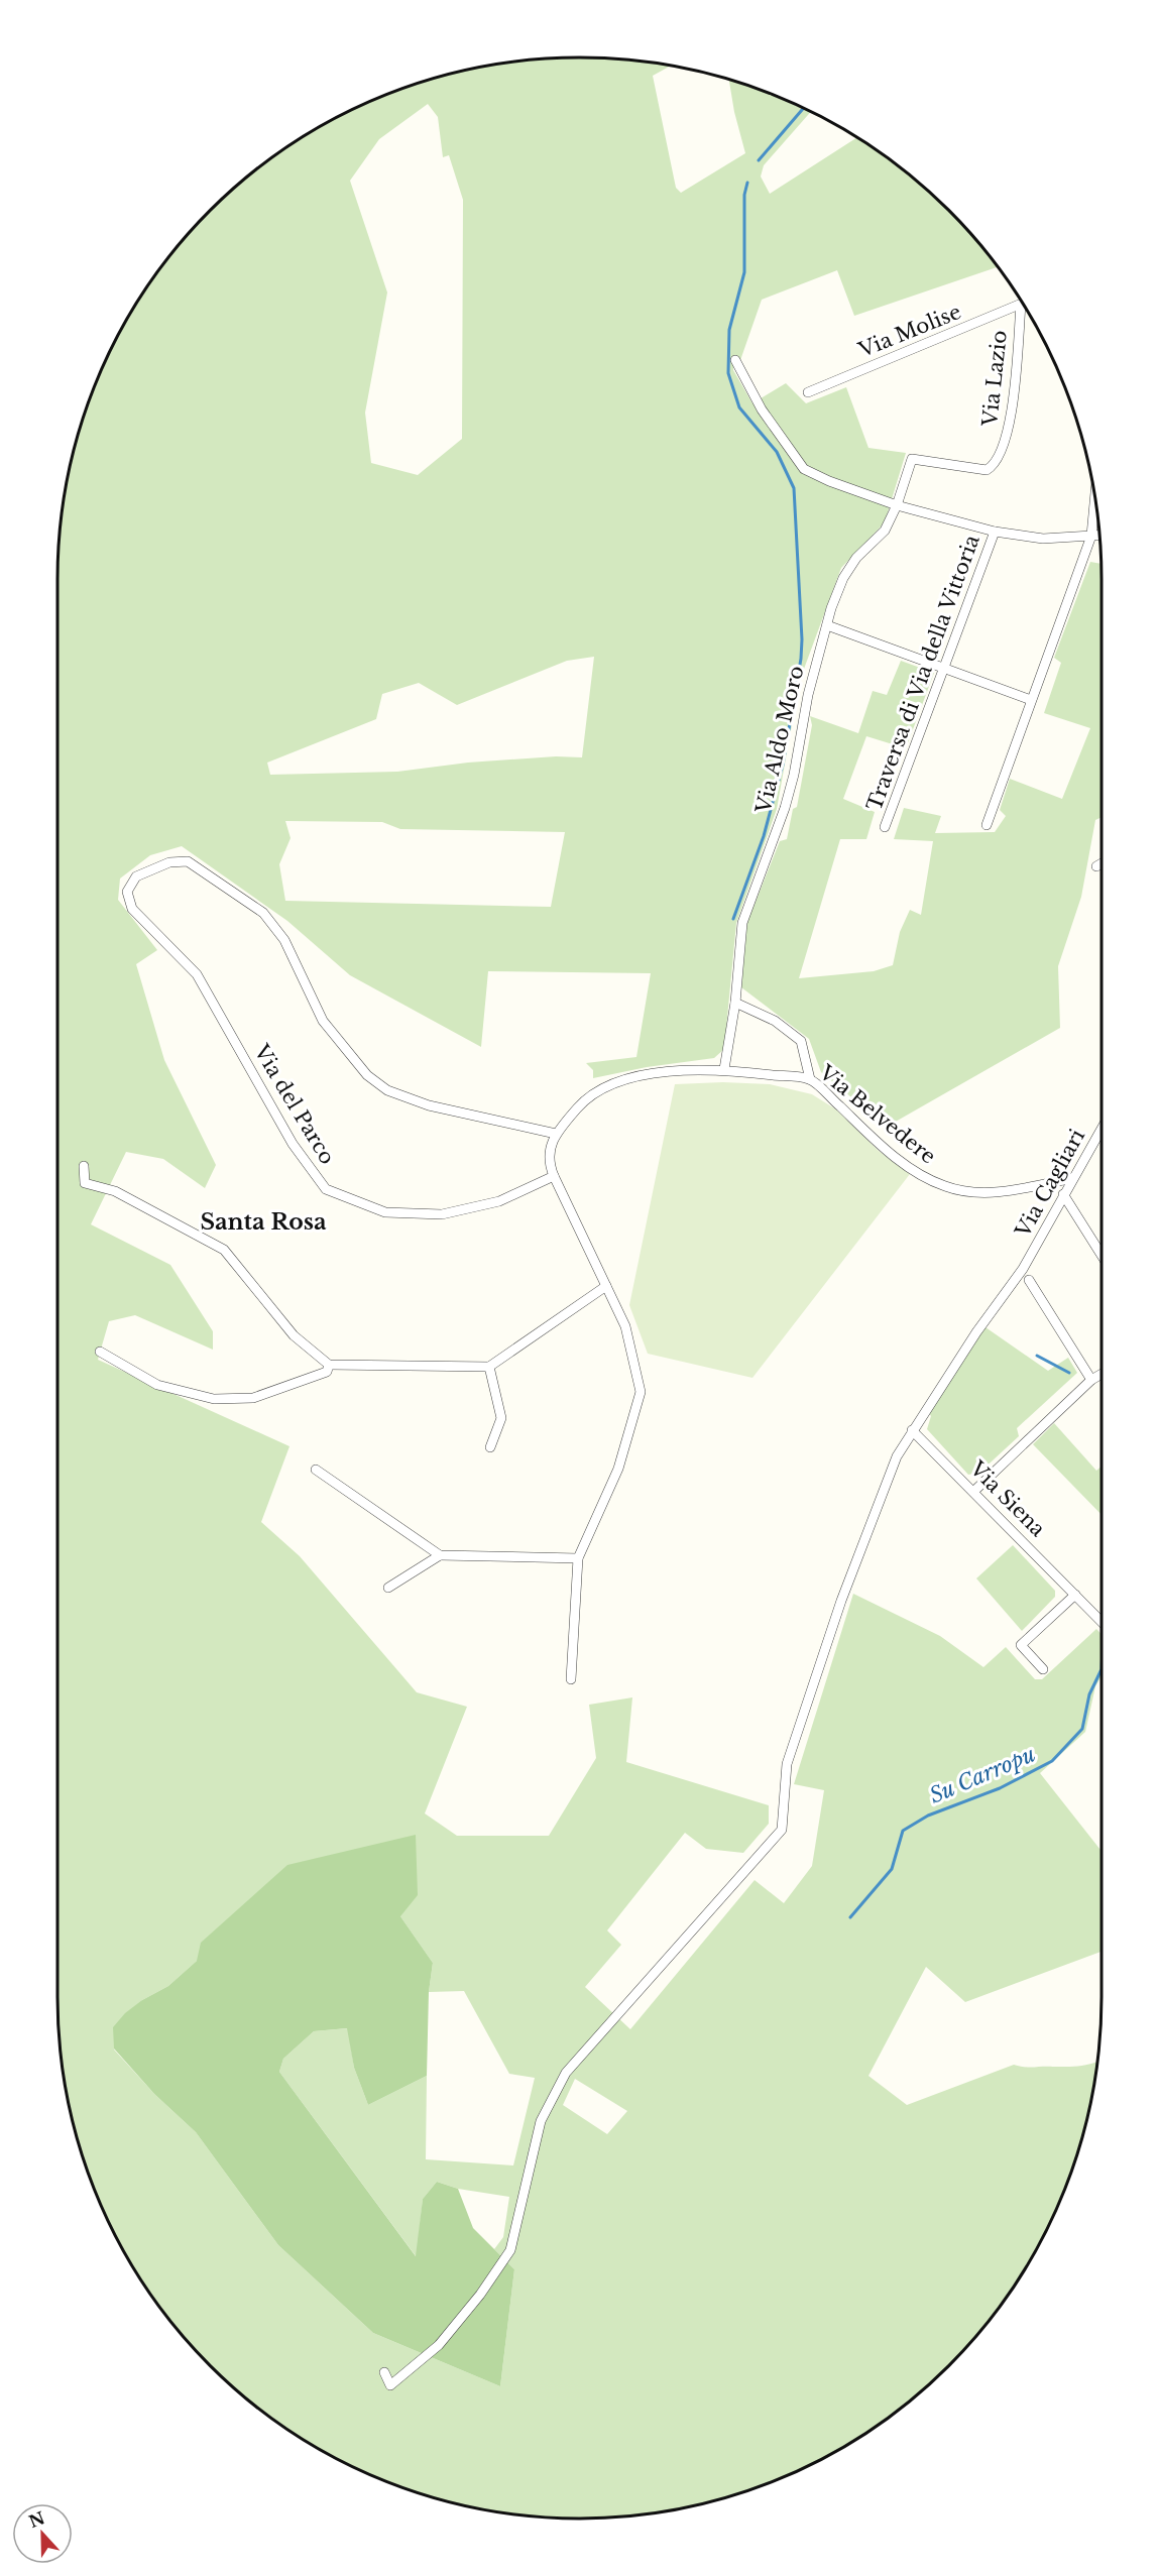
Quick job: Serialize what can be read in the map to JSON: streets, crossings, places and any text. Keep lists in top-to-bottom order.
{
  "streets": {
    "street": [
      "Via Molise",
      "Via Lazio",
      "Traversa di Via della Vittoria",
      "Via Aldo Moro",
      "Via del Parco",
      "Via Belvedere",
      "Via Cagliari",
      "Via Siena"
    ]
  },
  "crossings": [
    ["Via Molise", "Via Lazio"],
    ["Via Lazio", "Via Aldo Moro"],
    ["Via Aldo Moro", "Via Belvedere"],
    ["Via del Parco", "Via Belvedere"],
    ["Via Belvedere", "Via Cagliari"],
    ["Via Cagliari", "Via Siena"]
  ],
  "districts": ["Santa Rosa"],
  "water": ["Su Carropu"],
  "north": "top"
}
